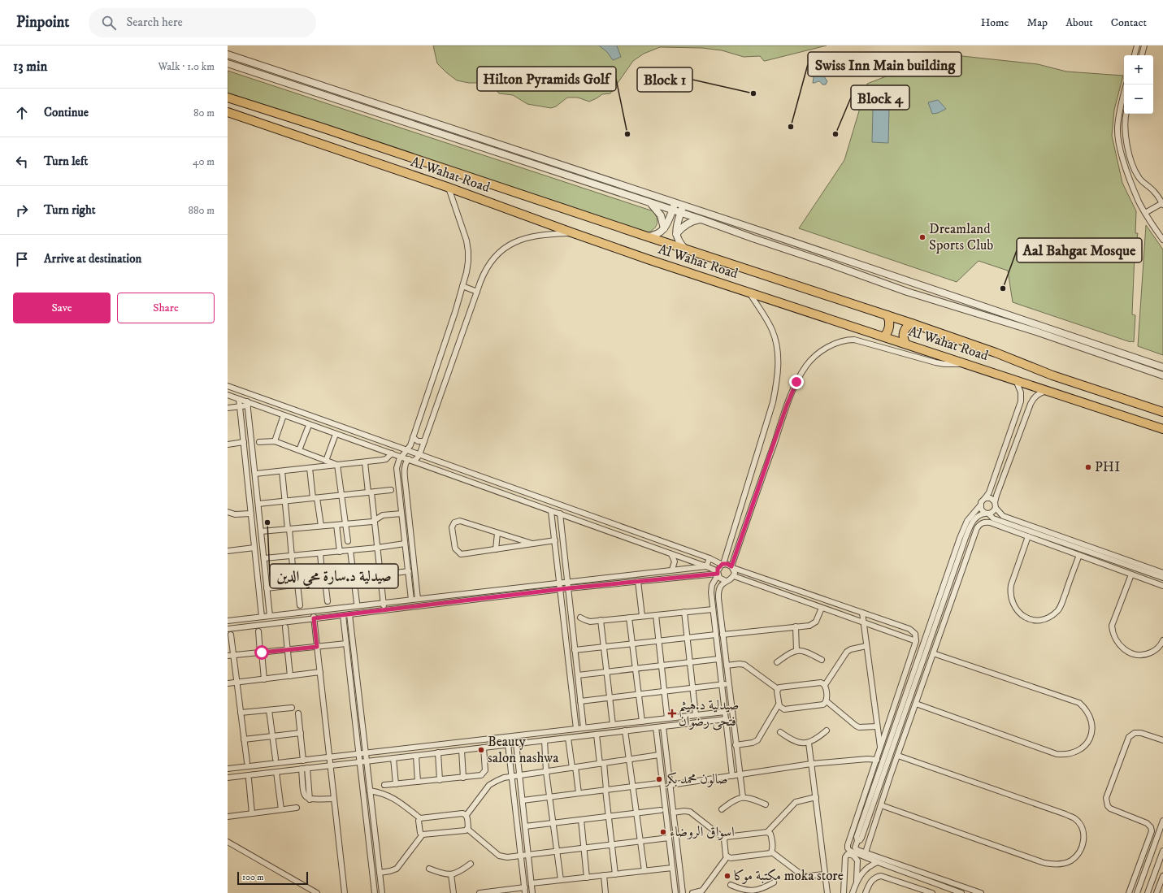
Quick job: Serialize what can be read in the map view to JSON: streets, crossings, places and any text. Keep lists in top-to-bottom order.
{
  "streets": {
    "highway": ["Al Wahat Road"]
  },
  "places": {
    "other": [
      "Block 1",
      "Swiss Inn Main building",
      "Hilton Pyramids Golf",
      "Block 4",
      "Dreamland Sports Club",
      "Aal Bahgat Mosque",
      "PHI",
      "صيدلية د.سارة محي الدين",
      "Beauty salon nashwa",
      "صالون محمد بكر",
      "اسواق الروضاء",
      "مكتبة موكا moka store"
    ],
    "health": ["صيدلية د.هيثم فتحى رضوان"]
  },
  "scale_bar": "100 m",
  "page": {
    "header": "Pinpoint",
    "search": "Search here",
    "nav": [
      "Home",
      "Map",
      "About",
      "Contact"
    ],
    "heading": ["13 min", "Walk · 1.0 km"],
    "map_buttons": ["+", "−"],
    "list": [
      ["Continue", "80 m"],
      ["Turn left", "40 m"],
      ["Turn right", "880 m"],
      "Arrive at destination"
    ],
    "buttons": ["Save", "Share"],
    "scale": "100 m"
  }
}
